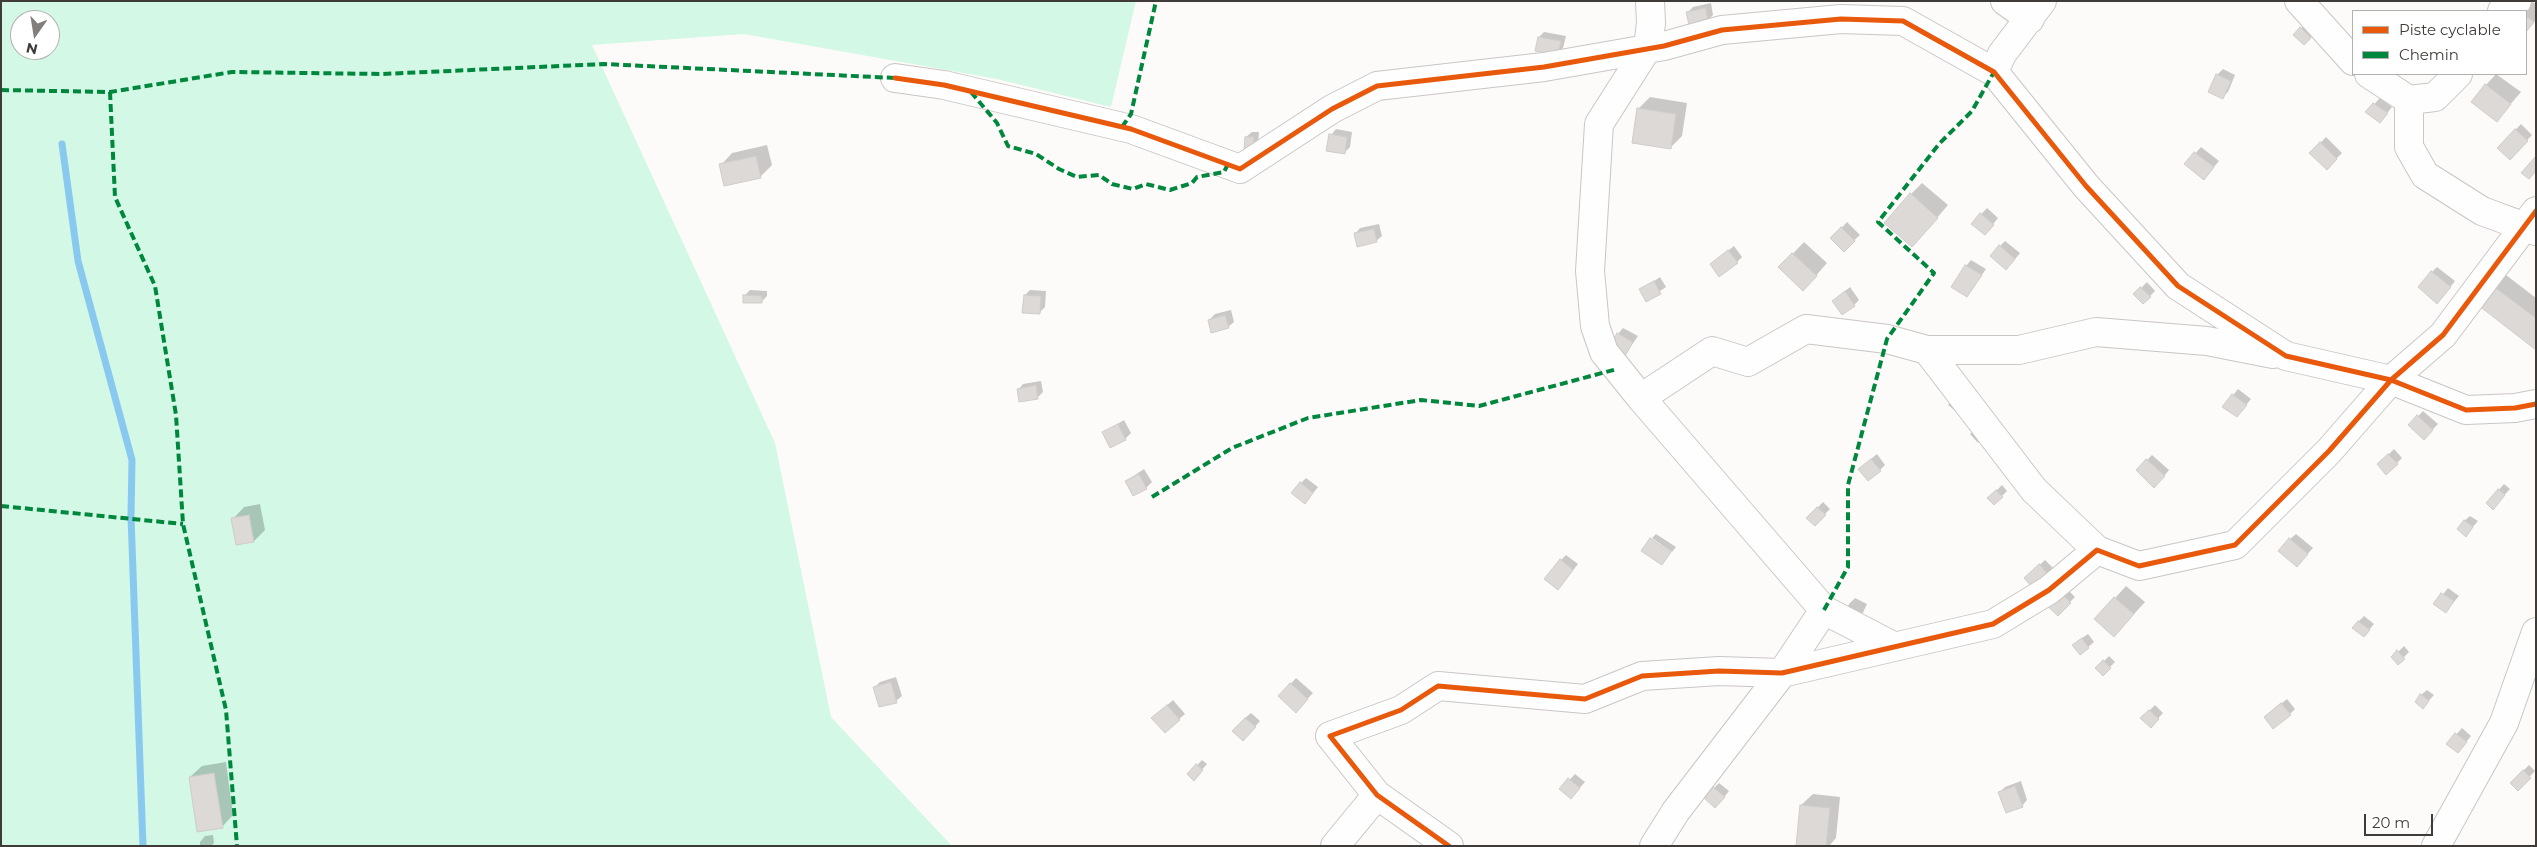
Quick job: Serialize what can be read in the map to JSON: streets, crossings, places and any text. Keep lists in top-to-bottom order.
{
  "legend": ["Piste cyclable", "Chemin"],
  "scale_bar": "20 m",
  "north": "bottom"
}
